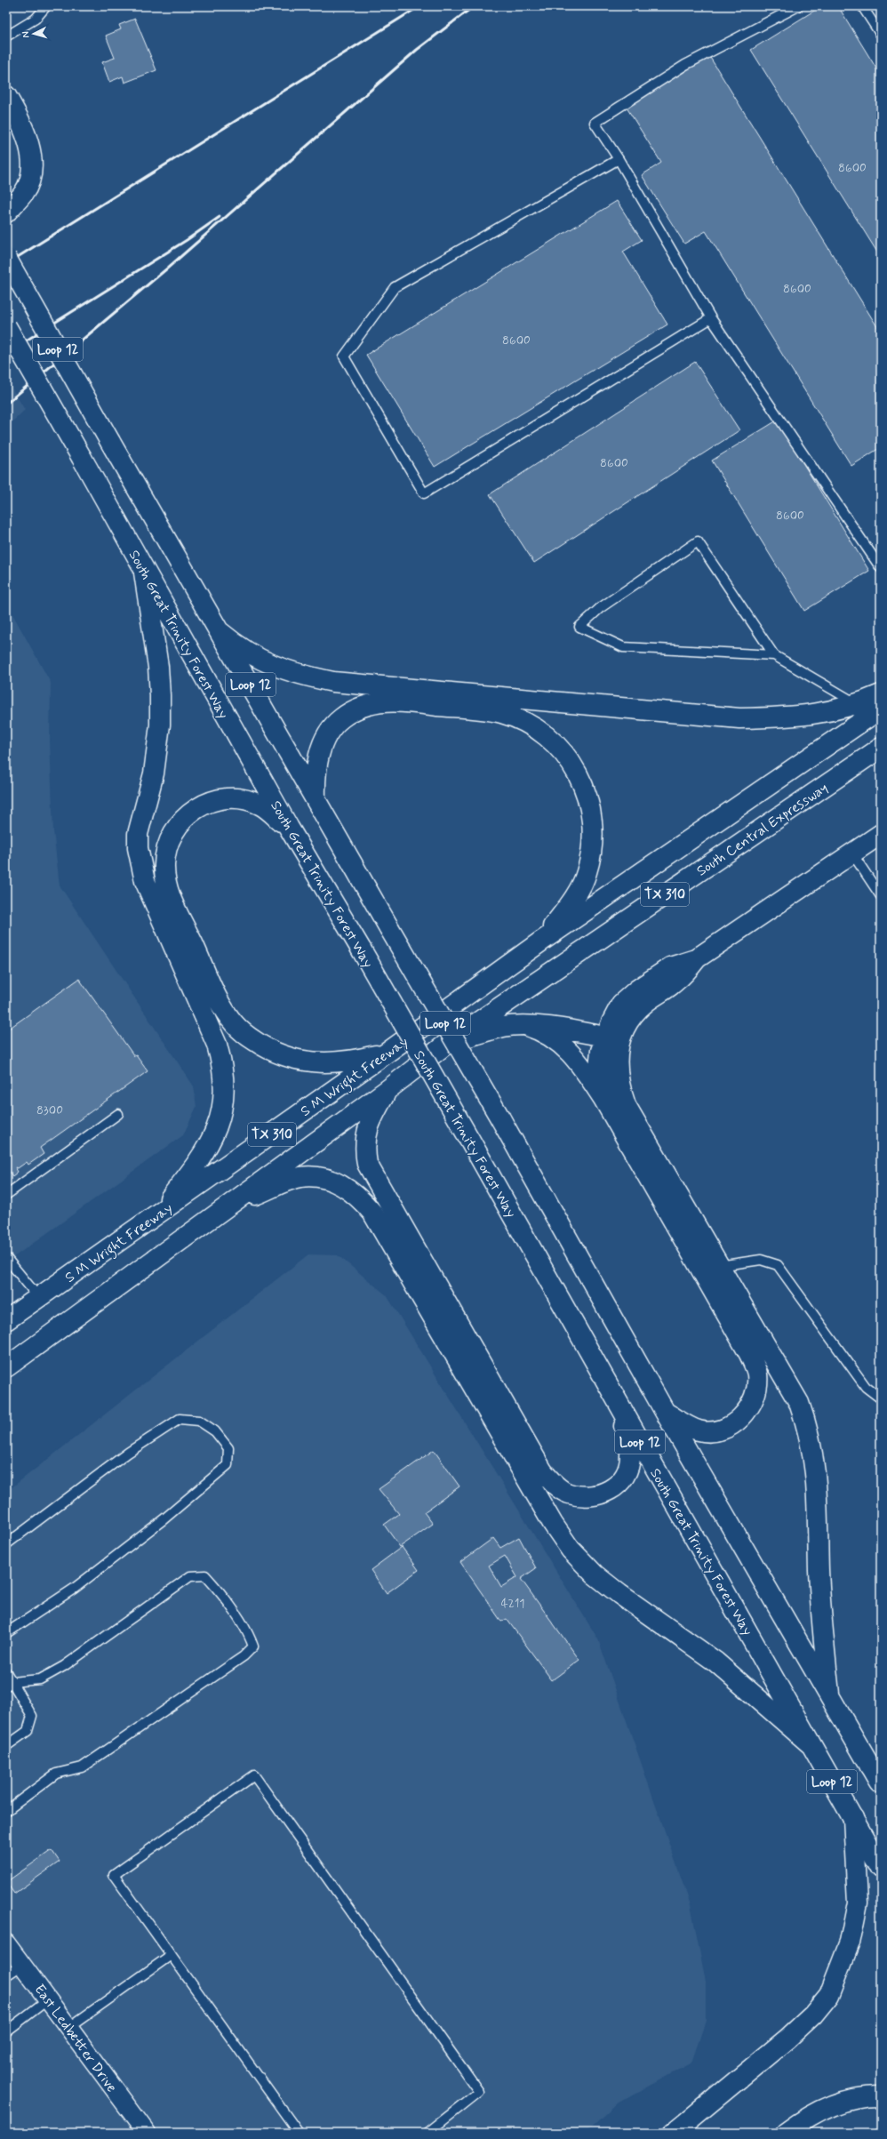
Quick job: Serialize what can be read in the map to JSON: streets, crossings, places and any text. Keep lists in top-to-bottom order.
{
  "streets": {
    "main road": [
      "Loop 12",
      "South Great Trinity Forest Way",
      "South Central Expressway",
      "TX 310",
      "S M Wright Freeway"
    ],
    "street": ["East Ledbetter Drive"]
  },
  "crossings": [
    ["South Central Expressway", "S M Wright Freeway"],
    ["TX 310", "S M Wright Freeway"]
  ],
  "house_numbers": [
    "8600",
    "8600",
    "8600",
    "8600",
    "8600",
    "8300",
    "4211"
  ],
  "north": "left"
}
